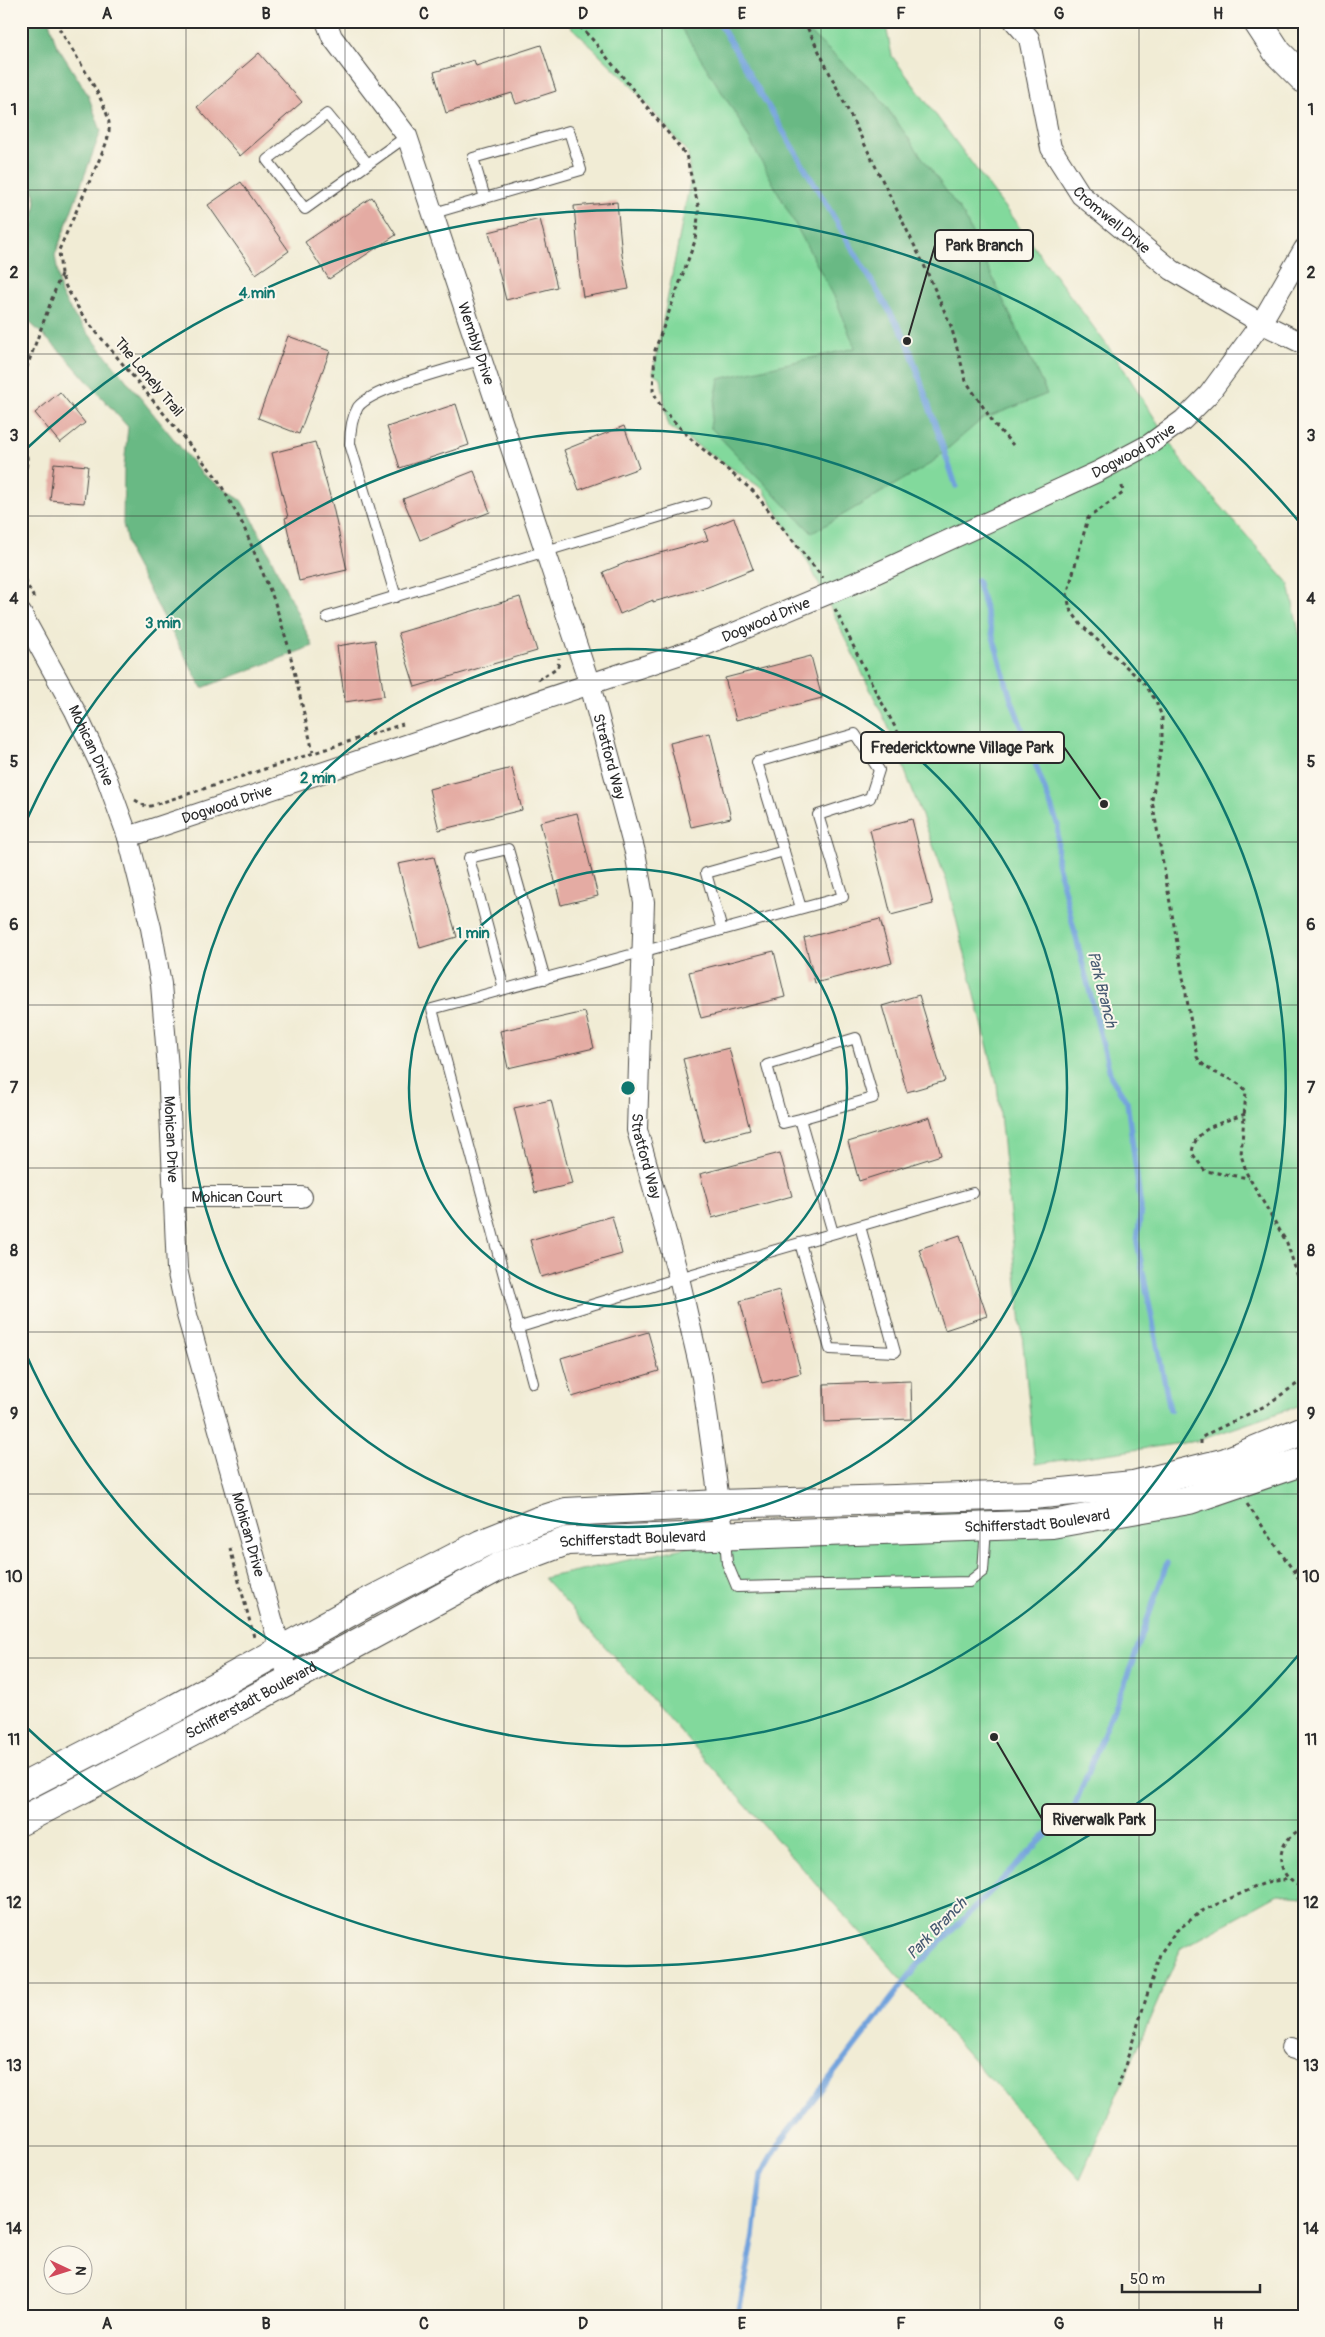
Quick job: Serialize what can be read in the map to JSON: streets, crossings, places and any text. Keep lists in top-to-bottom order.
{
  "streets": {
    "main road": ["Schifferstadt Boulevard"],
    "street": [
      "Cromwell Drive",
      "Wembly Drive",
      "Dogwood Drive",
      "Mohican Drive",
      "Stratford Way",
      "Mohican Court"
    ],
    "path": ["The Lonely Trail"]
  },
  "crossings": [
    ["Cromwell Drive", "Dogwood Drive"],
    ["Wembly Drive", "Dogwood Drive"],
    ["Wembly Drive", "Stratford Way"],
    ["Dogwood Drive", "Mohican Drive"],
    ["Dogwood Drive", "Stratford Way"],
    ["Mohican Drive", "Mohican Court"],
    ["Mohican Drive", "Schifferstadt Boulevard"],
    ["Stratford Way", "Schifferstadt Boulevard"]
  ],
  "water": ["Park Branch"],
  "places": ["Park Branch", "Fredericktowne Village Park", "Riverwalk Park"],
  "scale_bar": "50 m",
  "north": "right",
  "grid": {
    "columns": [
      "A",
      "B",
      "C",
      "D",
      "E",
      "F",
      "G",
      "H"
    ],
    "rows": [
      "1",
      "2",
      "3",
      "4",
      "5",
      "6",
      "7",
      "8",
      "9",
      "10",
      "11",
      "12",
      "13",
      "14"
    ]
  },
  "rings": [
    "4 min",
    "3 min",
    "2 min",
    "1 min"
  ]
}
